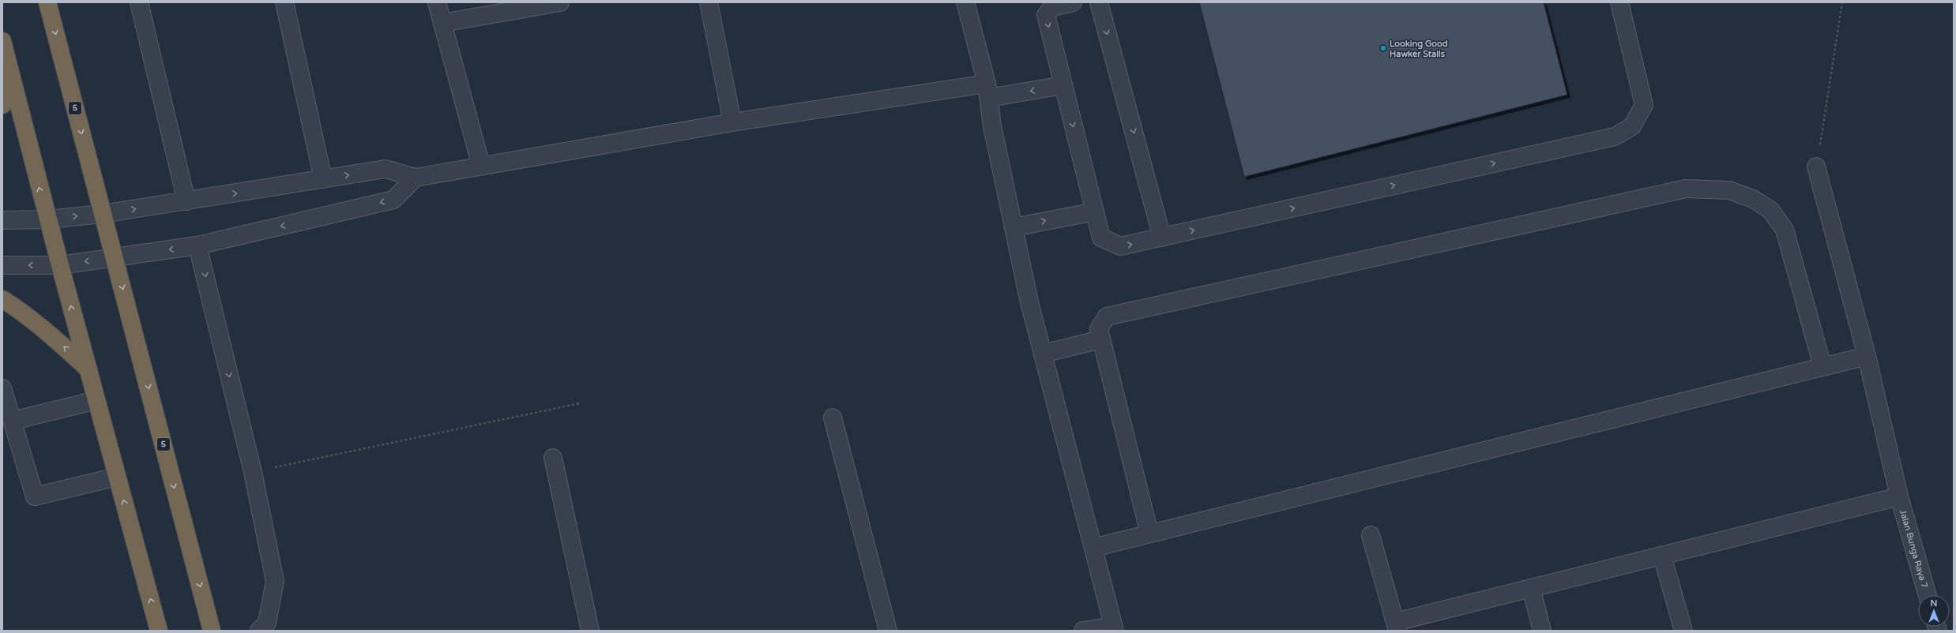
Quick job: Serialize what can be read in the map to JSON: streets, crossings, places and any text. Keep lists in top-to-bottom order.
{
  "streets": {
    "highway": ["5"],
    "street": ["Jalan Bunga Raya 7"]
  },
  "places": ["Looking Good Hawker Stalls"],
  "north": "top"
}
